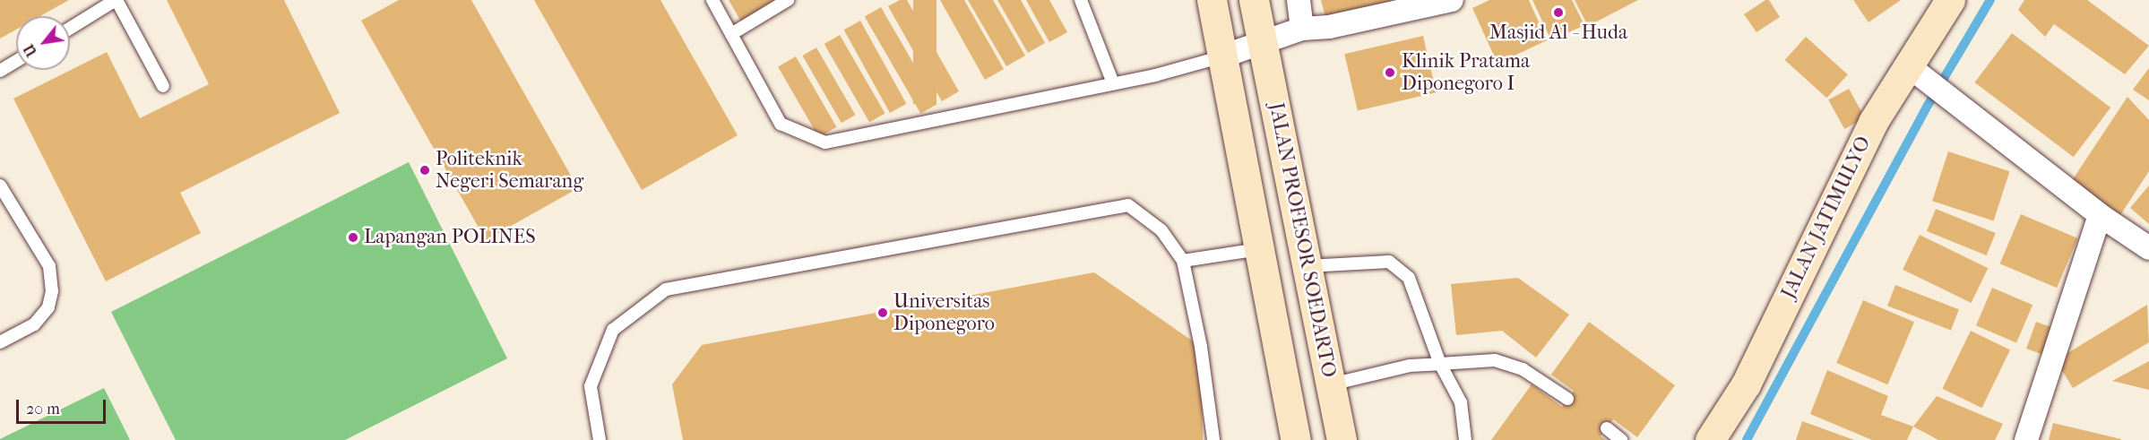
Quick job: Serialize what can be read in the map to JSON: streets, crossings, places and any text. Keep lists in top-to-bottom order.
{
  "streets": {
    "main road": ["JALAN JATIMULYO", "JALAN PROFESOR SOEDARTO"]
  },
  "places": [
    "Masjid Al - Huda",
    "Klinik Pratama Diponegoro I",
    "Politeknik Negeri Semarang",
    "Lapangan POLINES",
    "Universitas Diponegoro"
  ],
  "scale_bar": "20 m",
  "north": "bottom left"
}
